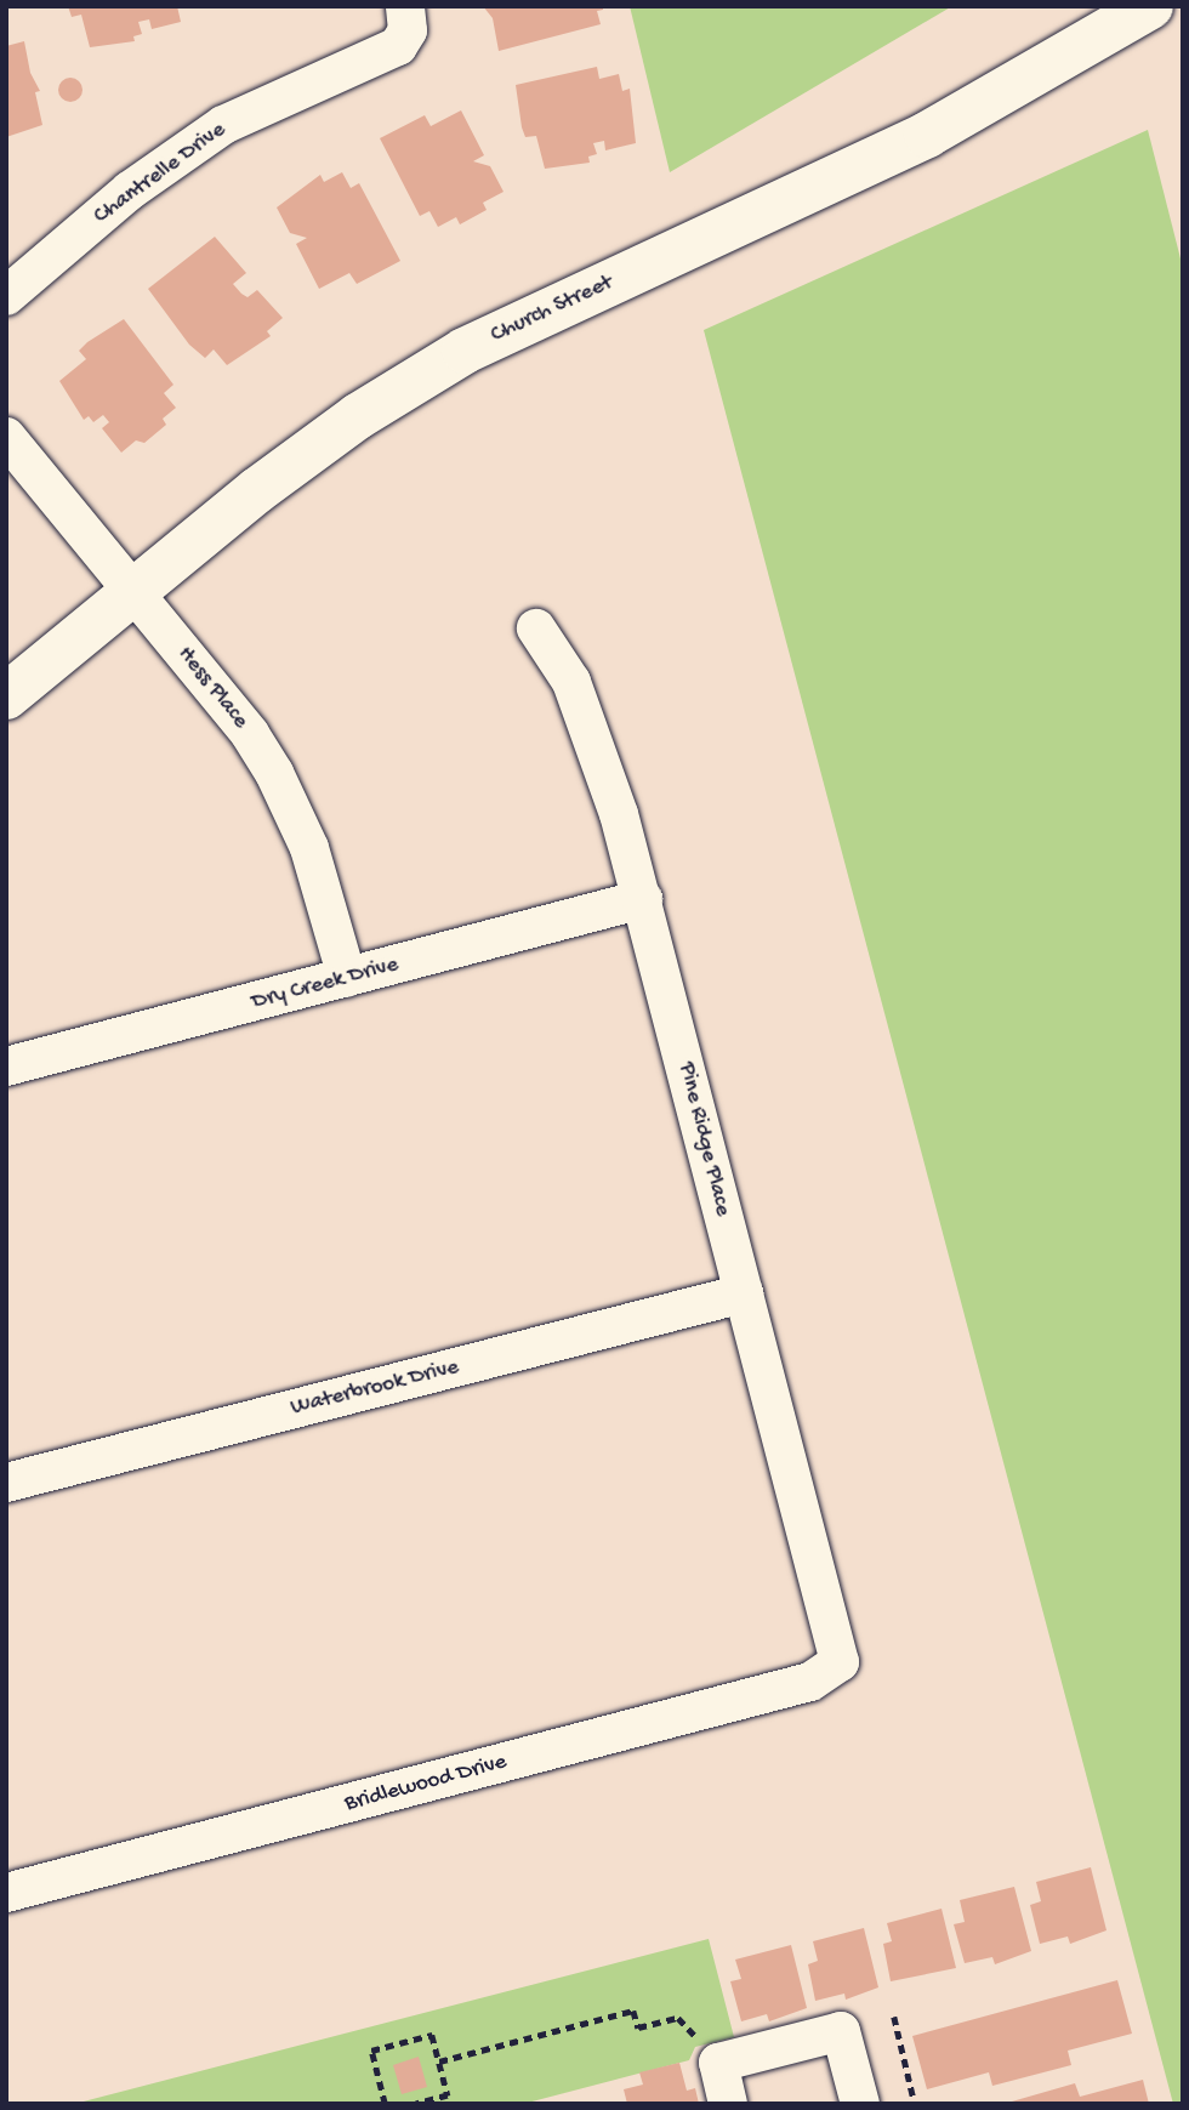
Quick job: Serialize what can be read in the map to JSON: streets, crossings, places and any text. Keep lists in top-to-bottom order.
{
  "streets": {
    "main road": ["Church Street"],
    "street": [
      "Chantrelle Drive",
      "Hess Place",
      "Dry Creek Drive",
      "Pine Ridge Place",
      "Waterbrook Drive",
      "Bridlewood Drive"
    ]
  },
  "crossings": [
    ["Church Street", "Hess Place"],
    ["Hess Place", "Dry Creek Drive"],
    ["Dry Creek Drive", "Pine Ridge Place"],
    ["Pine Ridge Place", "Waterbrook Drive"],
    ["Pine Ridge Place", "Bridlewood Drive"]
  ]
}
